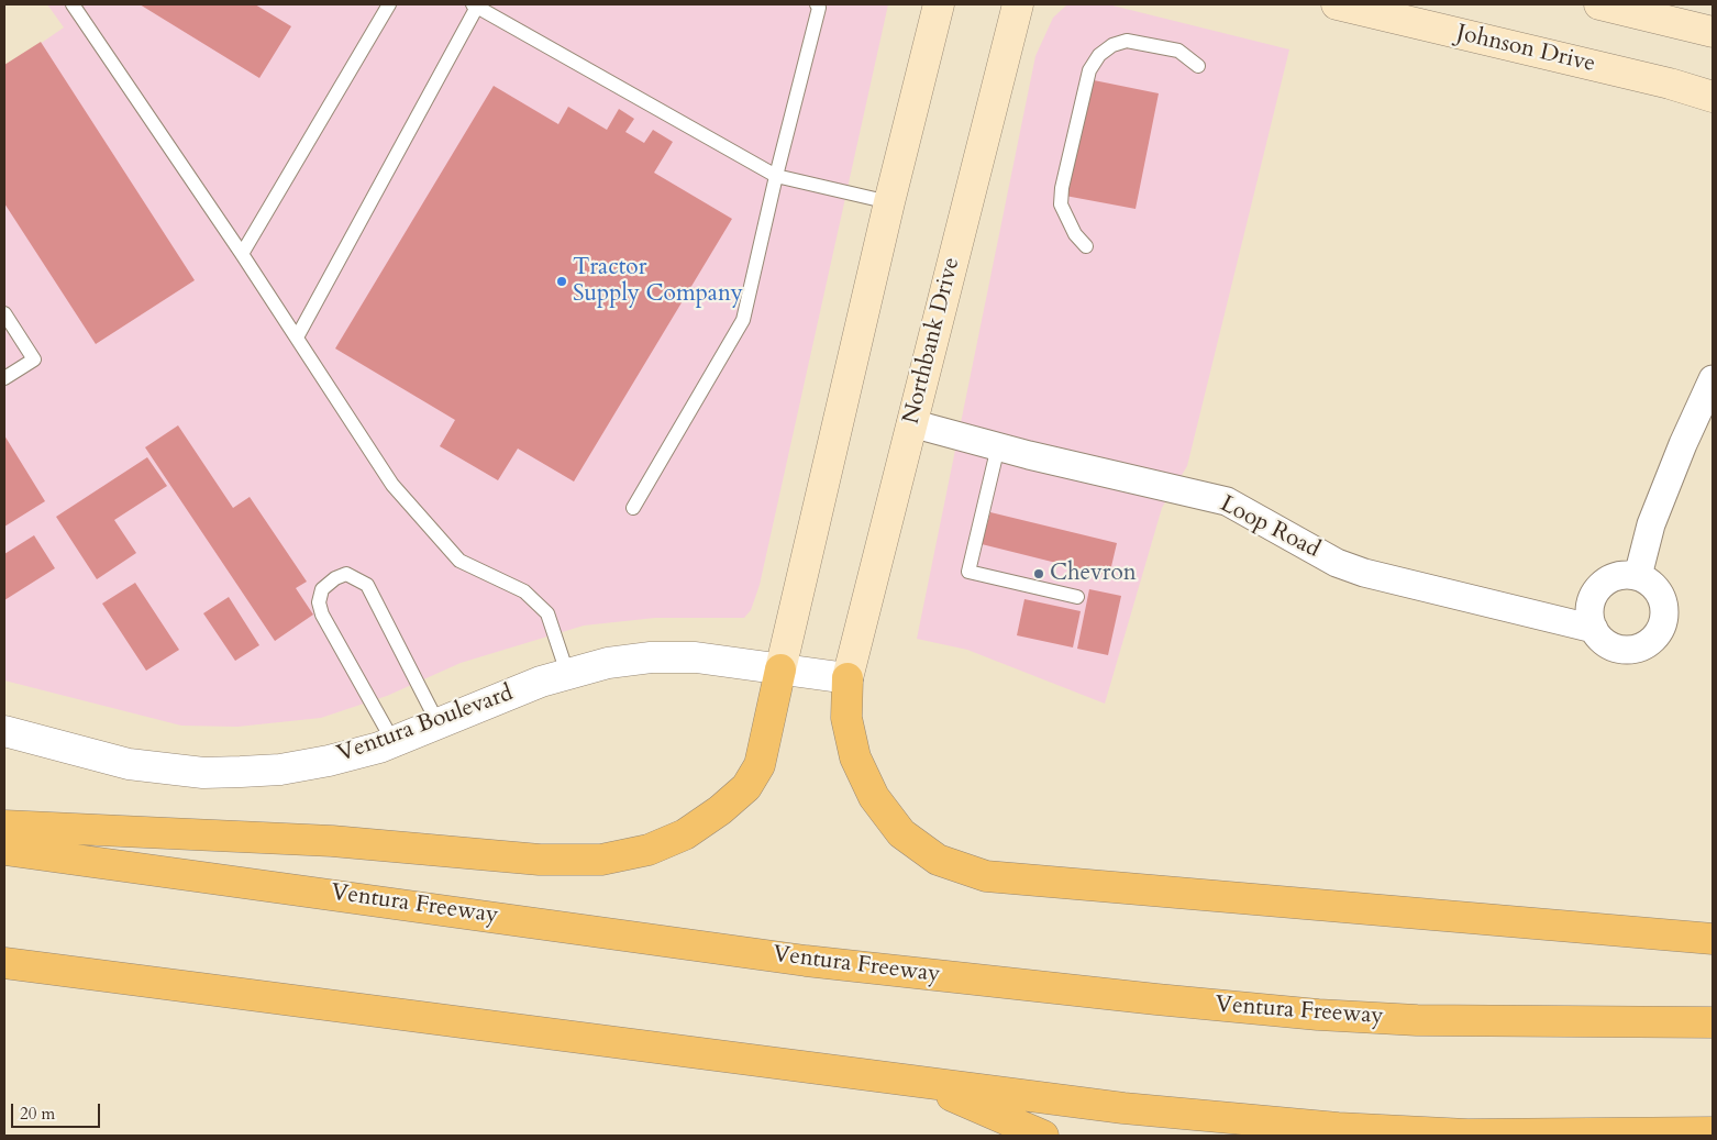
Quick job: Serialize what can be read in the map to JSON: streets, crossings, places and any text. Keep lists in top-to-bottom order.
{
  "streets": {
    "highway": ["Ventura Freeway"],
    "main road": ["Johnson Drive", "Northbank Drive"],
    "street": ["Loop Road", "Ventura Boulevard"]
  },
  "crossings": [
    ["Northbank Drive", "Loop Road"],
    ["Northbank Drive", "Ventura Boulevard"]
  ],
  "places": ["Tractor Supply Company", "Chevron"],
  "scale_bar": "20 m"
}
